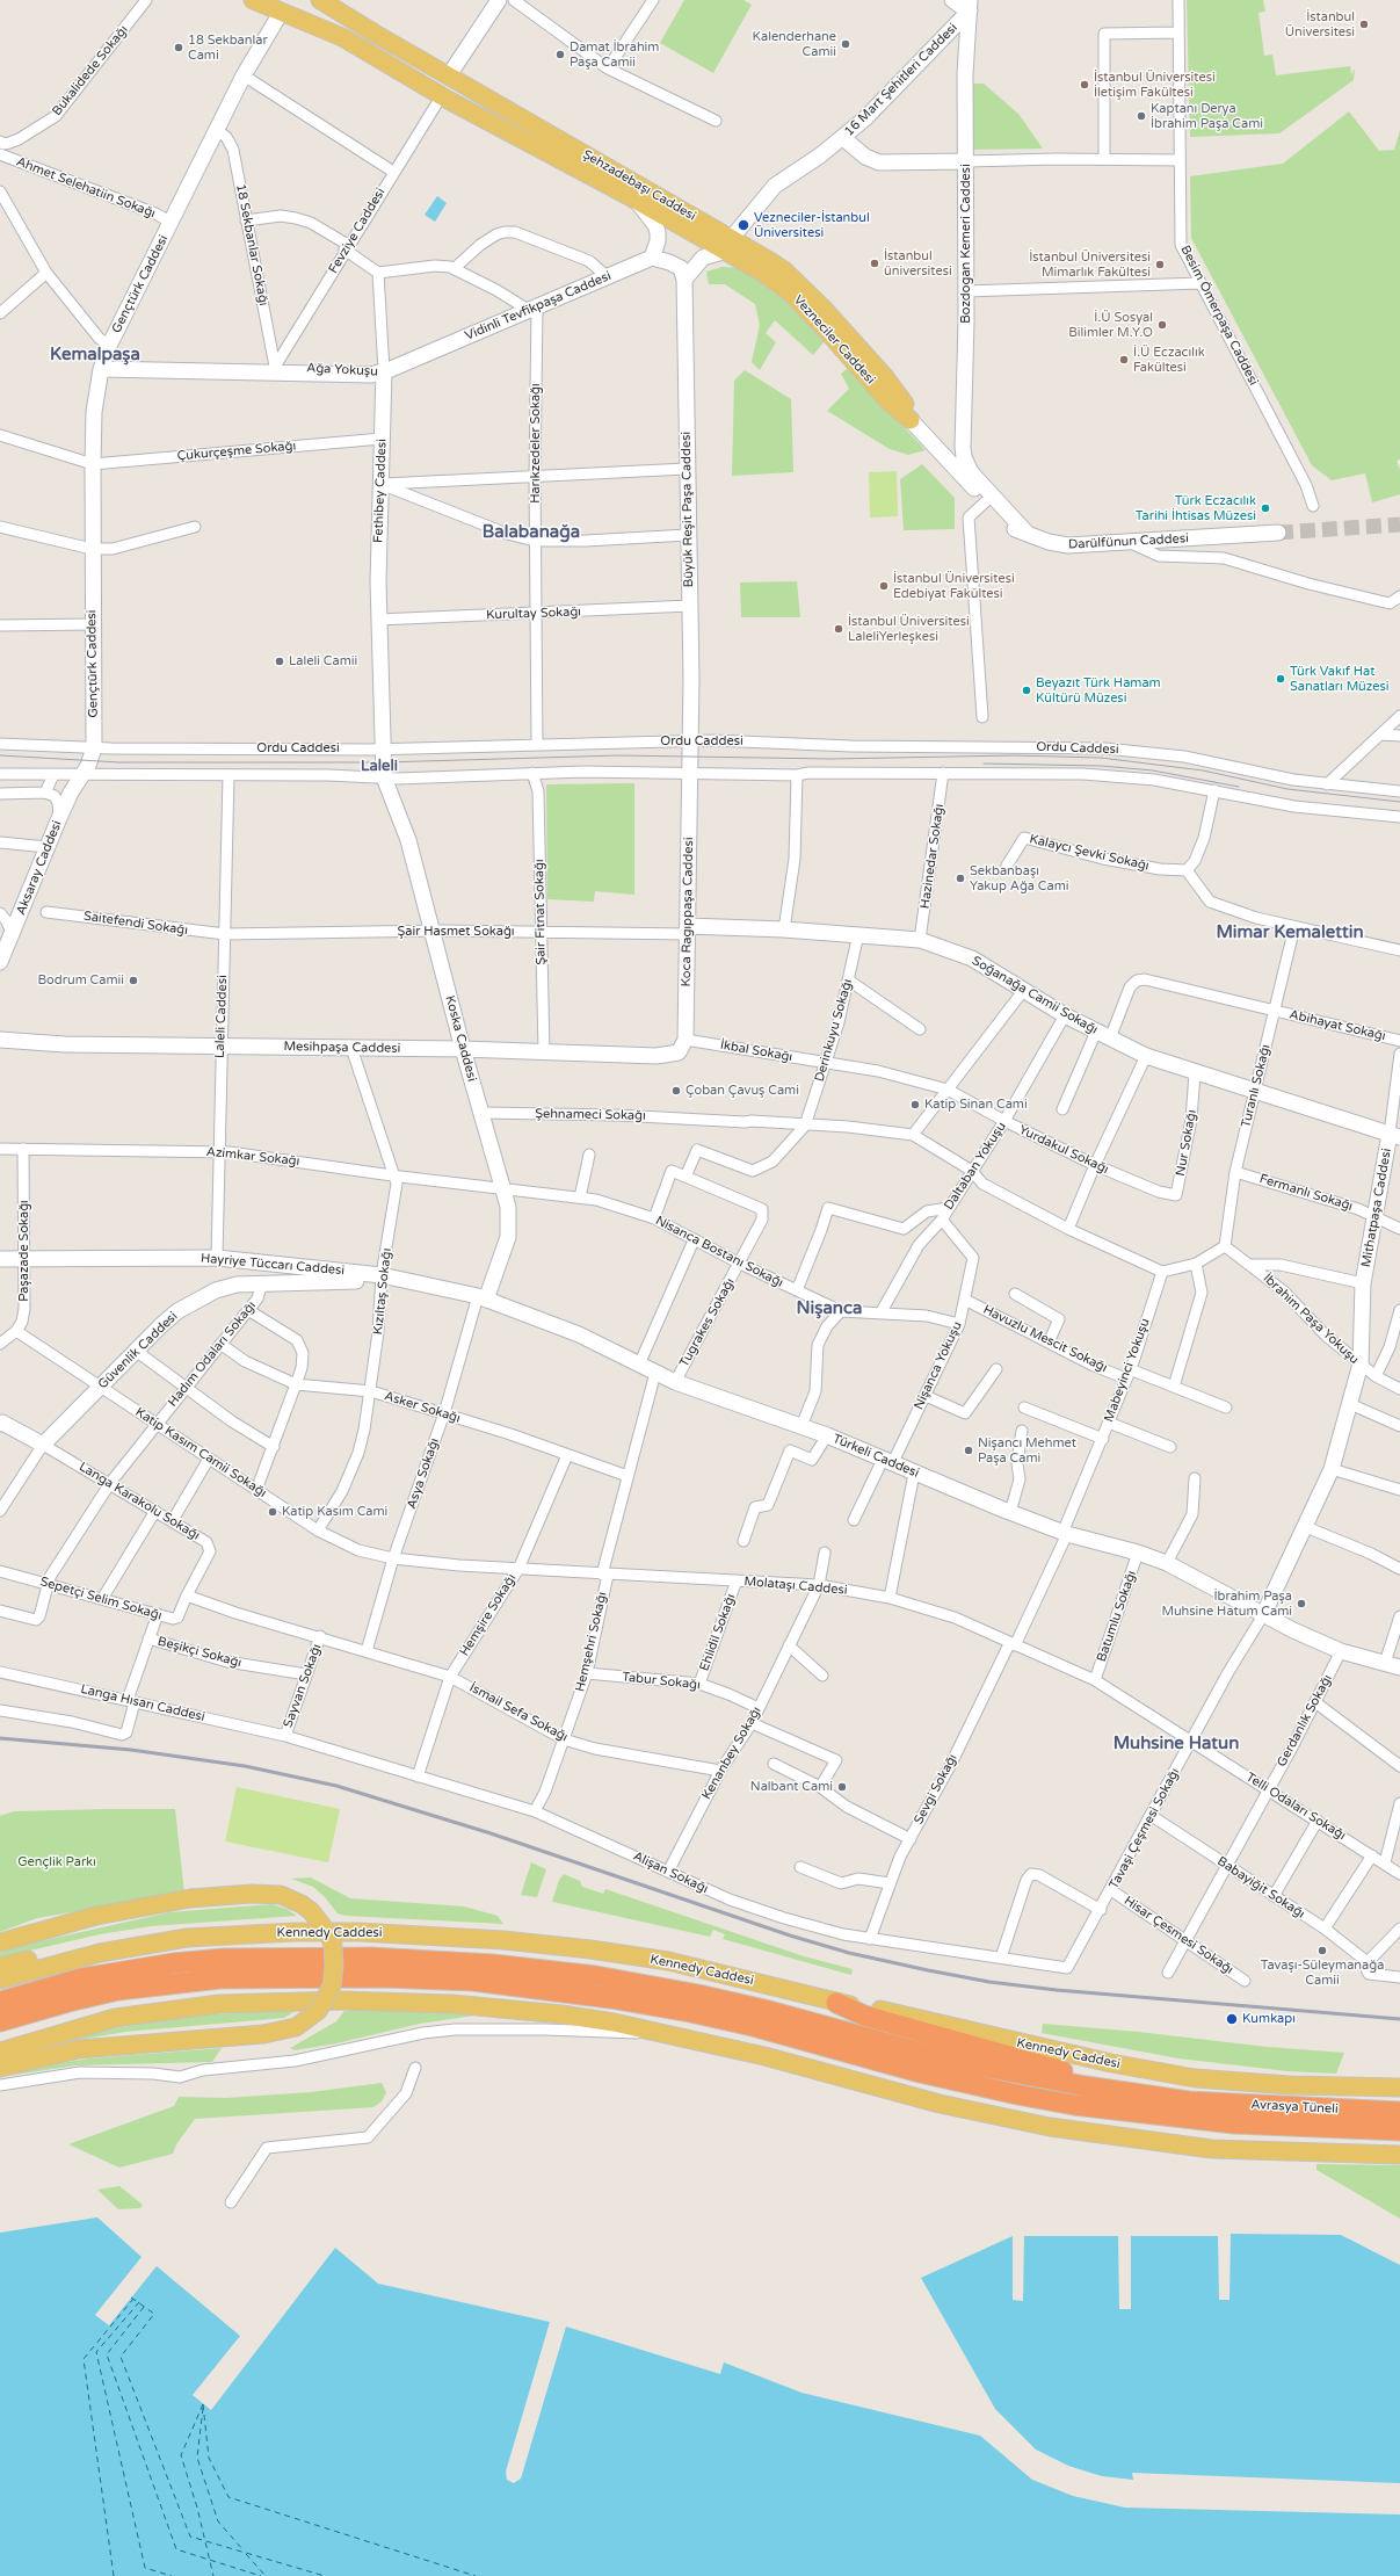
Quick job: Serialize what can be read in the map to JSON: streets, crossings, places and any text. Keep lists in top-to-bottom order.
{
  "streets": {
    "highway": ["Avrasya Tüneli"],
    "main road": [
      "16 Mart Şehitleri Caddesi",
      "Şehzadebaşı Caddesi",
      "Bozdogan Kemeri Caddesi",
      "Gençtürk Caddesi",
      "Vidinli Tevfikpaşa Caddesi",
      "Vezneciler Caddesi",
      "Ağa Yokuşu",
      "Fethibey Caddesi",
      "Büyük Reşit Paşa Caddesi",
      "Darülfünun Caddesi",
      "Aksaray Caddesi",
      "Koca Ragıppaşa Caddesi",
      "Soğanağa Camii Sokağı",
      "Koska Caddesi",
      "Mesihpaşa Caddesi",
      "Mithatpaşa Caddesi",
      "Hayriye Tüccarı Caddesi",
      "İbrahim Paşa Yokuşu",
      "Güvenlik Caddesi",
      "Türkeli Caddesi",
      "Kennedy Caddesi"
    ],
    "street": [
      "Bukalidede Sokağı",
      "Ahmet Selehatiin Sokağı",
      "Fevziye Caddesi",
      "18 Sekbanlar Sokağı",
      "Besim Ömerpaşa Caddesi",
      "Harıkzedeler Sokağı",
      "Çukurçeşme Sokağı",
      "Kurultay Sokağı",
      "Ordu Caddesi",
      "Kalaycı Şevki Sokağı",
      "Hazinedar Sokağı",
      "Şair Fitnat Sokağı",
      "Saitefendi Sokağı",
      "Şair Hasmet Sokağı",
      "Laleli Caddesi",
      "Abihayat Sokağı",
      "Derinkuyu Sokağı",
      "İkbal Sokağı",
      "Turanlı Sokağı",
      "Şehnameci Sokağı",
      "Nur Sokağı",
      "Yurdakul Sokağı",
      "Azimkar Sokağı",
      "Daltaban Yokuşu",
      "Fermanlı Sokağı",
      "Paşazade Sokağı",
      "Nisanca Bostanı Sokağı",
      "Kızıltaş Sokağı",
      "Tugrakes Sokağı",
      "Havuzlu Mescit Sokağı",
      "Hadım Odaları Sokağı",
      "Nişanca Yokuşu",
      "Mabeyinci Yokuşu",
      "Asker Sokağı",
      "Katip Kasım Camii Sokağı",
      "Asya Sokağı",
      "Langa Karakolu Sokağı",
      "Molataşı Caddesi",
      "Sepetçi Selim Sokağı",
      "Hemşire Sokağı",
      "Batumlu Sokağı",
      "Ehlidil Sokağı",
      "Hemşehri Sokağı",
      "Beşikçi Sokağı",
      "Tabur Sokağı",
      "Sayvan Sokağı",
      "Langa Hısarı Caddesi",
      "İsmail Sefa Sokağı",
      "Gerdanlık Sokağı",
      "Kenanbey Sokağı",
      "Sevgi Sokağı",
      "Telli Odaları Sokağı",
      "Tavaşi Çeşmesi Sokağı",
      "Alişan Sokağı",
      "Babayiğit Sokağı",
      "Hisar Çesmesi Sokağı"
    ]
  },
  "crossings": [
    ["Bukalidede Sokağı", "Ahmet Selehatiin Sokağı"],
    ["16 Mart Şehitleri Caddesi", "Şehzadebaşı Caddesi"],
    ["16 Mart Şehitleri Caddesi", "Bozdogan Kemeri Caddesi"],
    ["16 Mart Şehitleri Caddesi", "Vezneciler Caddesi"],
    ["Şehzadebaşı Caddesi", "Fevziye Caddesi"],
    ["Şehzadebaşı Caddesi", "Gençtürk Caddesi"],
    ["Şehzadebaşı Caddesi", "Vezneciler Caddesi"],
    ["Ahmet Selehatiin Sokağı", "Gençtürk Caddesi"],
    ["Fevziye Caddesi", "18 Sekbanlar Sokağı"],
    ["Fevziye Caddesi", "Ağa Yokuşu"],
    ["Bozdogan Kemeri Caddesi", "Darülfünun Caddesi"],
    ["18 Sekbanlar Sokağı", "Gençtürk Caddesi"],
    ["18 Sekbanlar Sokağı", "Ağa Yokuşu"],
    ["Gençtürk Caddesi", "Ağa Yokuşu"],
    ["Gençtürk Caddesi", "Çukurçeşme Sokağı"],
    ["Gençtürk Caddesi", "Ordu Caddesi"],
    ["Gençtürk Caddesi", "Aksaray Caddesi"],
    ["Vidinli Tevfikpaşa Caddesi", "Ağa Yokuşu"],
    ["Vidinli Tevfikpaşa Caddesi", "Harıkzedeler Sokağı"],
    ["Vidinli Tevfikpaşa Caddesi", "Fethibey Caddesi"],
    ["Vezneciler Caddesi", "Darülfünun Caddesi"],
    ["Ağa Yokuşu", "Fethibey Caddesi"],
    ["Harıkzedeler Sokağı", "Kurultay Sokağı"],
    ["Harıkzedeler Sokağı", "Ordu Caddesi"],
    ["Çukurçeşme Sokağı", "Fethibey Caddesi"],
    ["Fethibey Caddesi", "Kurultay Sokağı"],
    ["Fethibey Caddesi", "Ordu Caddesi"],
    ["Fethibey Caddesi", "Koska Caddesi"],
    ["Büyük Reşit Paşa Caddesi", "Kurultay Sokağı"],
    ["Büyük Reşit Paşa Caddesi", "Ordu Caddesi"],
    ["Büyük Reşit Paşa Caddesi", "Koca Ragıppaşa Caddesi"],
    ["Ordu Caddesi", "Hazinedar Sokağı"],
    ["Ordu Caddesi", "Aksaray Caddesi"],
    ["Ordu Caddesi", "Şair Fitnat Sokağı"],
    ["Ordu Caddesi", "Koca Ragıppaşa Caddesi"],
    ["Ordu Caddesi", "Laleli Caddesi"],
    ["Ordu Caddesi", "Koska Caddesi"],
    ["Hazinedar Sokağı", "Soğanağa Camii Sokağı"],
    ["Şair Fitnat Sokağı", "Şair Hasmet Sokağı"],
    ["Şair Fitnat Sokağı", "Mesihpaşa Caddesi"],
    ["Koca Ragıppaşa Caddesi", "Şair Hasmet Sokağı"],
    ["Koca Ragıppaşa Caddesi", "Soğanağa Camii Sokağı"],
    ["Koca Ragıppaşa Caddesi", "Mesihpaşa Caddesi"],
    ["Koca Ragıppaşa Caddesi", "İkbal Sokağı"],
    ["Saitefendi Sokağı", "Şair Hasmet Sokağı"],
    ["Saitefendi Sokağı", "Laleli Caddesi"],
    ["Şair Hasmet Sokağı", "Soğanağa Camii Sokağı"],
    ["Şair Hasmet Sokağı", "Laleli Caddesi"],
    ["Şair Hasmet Sokağı", "Koska Caddesi"],
    ["Soğanağa Camii Sokağı", "Abihayat Sokağı"],
    ["Soğanağa Camii Sokağı", "Derinkuyu Sokağı"],
    ["Soğanağa Camii Sokağı", "Turanlı Sokağı"],
    ["Soğanağa Camii Sokağı", "Nur Sokağı"],
    ["Soğanağa Camii Sokağı", "Daltaban Yokuşu"],
    ["Soğanağa Camii Sokağı", "Mithatpaşa Caddesi"],
    ["Laleli Caddesi", "Mesihpaşa Caddesi"],
    ["Laleli Caddesi", "Azimkar Sokağı"],
    ["Laleli Caddesi", "Hayriye Tüccarı Caddesi"],
    ["Abihayat Sokağı", "Turanlı Sokağı"],
    ["Derinkuyu Sokağı", "İkbal Sokağı"],
    ["Derinkuyu Sokağı", "Şehnameci Sokağı"],
    ["Koska Caddesi", "Mesihpaşa Caddesi"],
    ["Koska Caddesi", "Şehnameci Sokağı"],
    ["Koska Caddesi", "Azimkar Sokağı"],
    ["Koska Caddesi", "Nisanca Bostanı Sokağı"],
    ["Koska Caddesi", "Hayriye Tüccarı Caddesi"],
    ["Koska Caddesi", "Türkeli Caddesi"],
    ["Koska Caddesi", "Asya Sokağı"],
    ["Mesihpaşa Caddesi", "İkbal Sokağı"],
    ["Mesihpaşa Caddesi", "Kızıltaş Sokağı"],
    ["İkbal Sokağı", "Yurdakul Sokağı"],
    ["Turanlı Sokağı", "Fermanlı Sokağı"],
    ["Turanlı Sokağı", "İbrahim Paşa Yokuşu"],
    ["Nur Sokağı", "Yurdakul Sokağı"],
    ["Yurdakul Sokağı", "Daltaban Yokuşu"],
    ["Azimkar Sokağı", "Paşazade Sokağı"],
    ["Azimkar Sokağı", "Nisanca Bostanı Sokağı"],
    ["Azimkar Sokağı", "Kızıltaş Sokağı"],
    ["Daltaban Yokuşu", "Nisanca Bostanı Sokağı"],
    ["Daltaban Yokuşu", "Nişanca Yokuşu"],
    ["Fermanlı Sokağı", "Mithatpaşa Caddesi"],
    ["Mithatpaşa Caddesi", "İbrahim Paşa Yokuşu"],
    ["Paşazade Sokağı", "Hayriye Tüccarı Caddesi"],
    ["Paşazade Sokağı", "Katip Kasım Camii Sokağı"],
    ["Nisanca Bostanı Sokağı", "Tugrakes Sokağı"],
    ["Nisanca Bostanı Sokağı", "Nişanca Yokuşu"],
    ["Hayriye Tüccarı Caddesi", "Kızıltaş Sokağı"],
    ["Hayriye Tüccarı Caddesi", "Güvenlik Caddesi"],
    ["Hayriye Tüccarı Caddesi", "Türkeli Caddesi"],
    ["Hayriye Tüccarı Caddesi", "Asya Sokağı"],
    ["Kızıltaş Sokağı", "Güvenlik Caddesi"],
    ["Kızıltaş Sokağı", "Asker Sokağı"],
    ["Kızıltaş Sokağı", "Katip Kasım Camii Sokağı"],
    ["İbrahim Paşa Yokuşu", "Türkeli Caddesi"],
    ["İbrahim Paşa Yokuşu", "Tavaşi Çeşmesi Sokağı"],
    ["Tugrakes Sokağı", "Türkeli Caddesi"],
    ["Havuzlu Mescit Sokağı", "Nişanca Yokuşu"],
    ["Havuzlu Mescit Sokağı", "Mabeyinci Yokuşu"],
    ["Güvenlik Caddesi", "Hadım Odaları Sokağı"],
    ["Güvenlik Caddesi", "Katip Kasım Camii Sokağı"],
    ["Güvenlik Caddesi", "Langa Karakolu Sokağı"],
    ["Hadım Odaları Sokağı", "Asker Sokağı"],
    ["Hadım Odaları Sokağı", "Katip Kasım Camii Sokağı"],
    ["Hadım Odaları Sokağı", "Langa Karakolu Sokağı"],
    ["Hadım Odaları Sokağı", "Sepetçi Selim Sokağı"],
    ["Nişanca Yokuşu", "Türkeli Caddesi"],
    ["Mabeyinci Yokuşu", "Türkeli Caddesi"],
    ["Mabeyinci Yokuşu", "Molataşı Caddesi"],
    ["Mabeyinci Yokuşu", "Sevgi Sokağı"],
    ["Asker Sokağı", "Asya Sokağı"],
    ["Asker Sokağı", "Hemşire Sokağı"],
    ["Asker Sokağı", "Hemşehri Sokağı"],
    ["Katip Kasım Camii Sokağı", "Asya Sokağı"],
    ["Katip Kasım Camii Sokağı", "Molataşı Caddesi"],
    ["Türkeli Caddesi", "Asya Sokağı"],
    ["Türkeli Caddesi", "Batumlu Sokağı"],
    ["Türkeli Caddesi", "Hemşehri Sokağı"],
    ["Türkeli Caddesi", "Gerdanlık Sokağı"],
    ["Türkeli Caddesi", "Tavaşi Çeşmesi Sokağı"],
    ["Asya Sokağı", "Molataşı Caddesi"],
    ["Asya Sokağı", "İsmail Sefa Sokağı"],
    ["Langa Karakolu Sokağı", "Sepetçi Selim Sokağı"],
    ["Molataşı Caddesi", "Hemşire Sokağı"],
    ["Molataşı Caddesi", "Batumlu Sokağı"],
    ["Molataşı Caddesi", "Ehlidil Sokağı"],
    ["Molataşı Caddesi", "Hemşehri Sokağı"],
    ["Molataşı Caddesi", "Kenanbey Sokağı"],
    ["Molataşı Caddesi", "Sevgi Sokağı"],
    ["Molataşı Caddesi", "Telli Odaları Sokağı"],
    ["Molataşı Caddesi", "Tavaşi Çeşmesi Sokağı"],
    ["Hemşire Sokağı", "İsmail Sefa Sokağı"],
    ["Hemşire Sokağı", "Alişan Sokağı"],
    ["Ehlidil Sokağı", "Tabur Sokağı"],
    ["Hemşehri Sokağı", "Tabur Sokağı"],
    ["Hemşehri Sokağı", "İsmail Sefa Sokağı"],
    ["Hemşehri Sokağı", "Alişan Sokağı"],
    ["Beşikçi Sokağı", "Sayvan Sokağı"],
    ["Tabur Sokağı", "Kenanbey Sokağı"],
    ["Sayvan Sokağı", "Langa Hısarı Caddesi"],
    ["Sayvan Sokağı", "İsmail Sefa Sokağı"],
    ["Sayvan Sokağı", "Alişan Sokağı"],
    ["Langa Hısarı Caddesi", "Alişan Sokağı"],
    ["İsmail Sefa Sokağı", "Kenanbey Sokağı"],
    ["Gerdanlık Sokağı", "Telli Odaları Sokağı"],
    ["Gerdanlık Sokağı", "Babayiğit Sokağı"],
    ["Gerdanlık Sokağı", "Hisar Çesmesi Sokağı"],
    ["Kenanbey Sokağı", "Alişan Sokağı"],
    ["Sevgi Sokağı", "Alişan Sokağı"],
    ["Telli Odaları Sokağı", "Tavaşi Çeşmesi Sokağı"],
    ["Tavaşi Çeşmesi Sokağı", "Alişan Sokağı"],
    ["Tavaşi Çeşmesi Sokağı", "Babayiğit Sokağı"],
    ["Tavaşi Çeşmesi Sokağı", "Hisar Çesmesi Sokağı"]
  ],
  "districts": [
    "Kemalpaşa",
    "Balabanağa",
    "Laleli",
    "Mimar Kemalettin",
    "Nişanca",
    "Muhsine Hatun"
  ],
  "parks": ["Gençlik Parkı"],
  "places": [
    "İstanbul Üniversitesi",
    "Kalenderhane Camii",
    "18 Sekbanlar Cami",
    "Damat İbrahim Paşa Camii",
    "İstanbul Üniversitesi İletişim Fakültesi",
    "Kaptanı Derya İbrahim Paşa Cami",
    "Vezneciler-İstanbul Üniversitesi",
    "İstanbul üniversitesi",
    "İstanbul Üniversitesi Mimarlık Fakültesi",
    "İ.Ü Sosyal Bilimler M.Y.O",
    "İ.Ü Eczacılık Fakültesi",
    "Türk Eczacılık Tarihi İhtisas Müzesi",
    "İstanbul Üniversitesi Edebiyat Fakültesi",
    "İstanbul Üniversitesi LaleliYerleşkesi",
    "Laleli Camii",
    "Türk Vakıf Hat Sanatları Müzesi",
    "Beyazıt Türk Hamam Kültürü Müzesi",
    "Sekbanbaşı Yakup Ağa Cami",
    "Bodrum Camii",
    "Çoban Çavuş Cami",
    "Katip Sinan Cami",
    "Nişancı Mehmet Paşa Cami",
    "Katip Kasım Cami",
    "İbrahim Paşa Muhsine Hatum Cami",
    "Nalbant Cami",
    "Tavaşı-Süleymanağa Camii",
    "Kumkapı"
  ]
}
